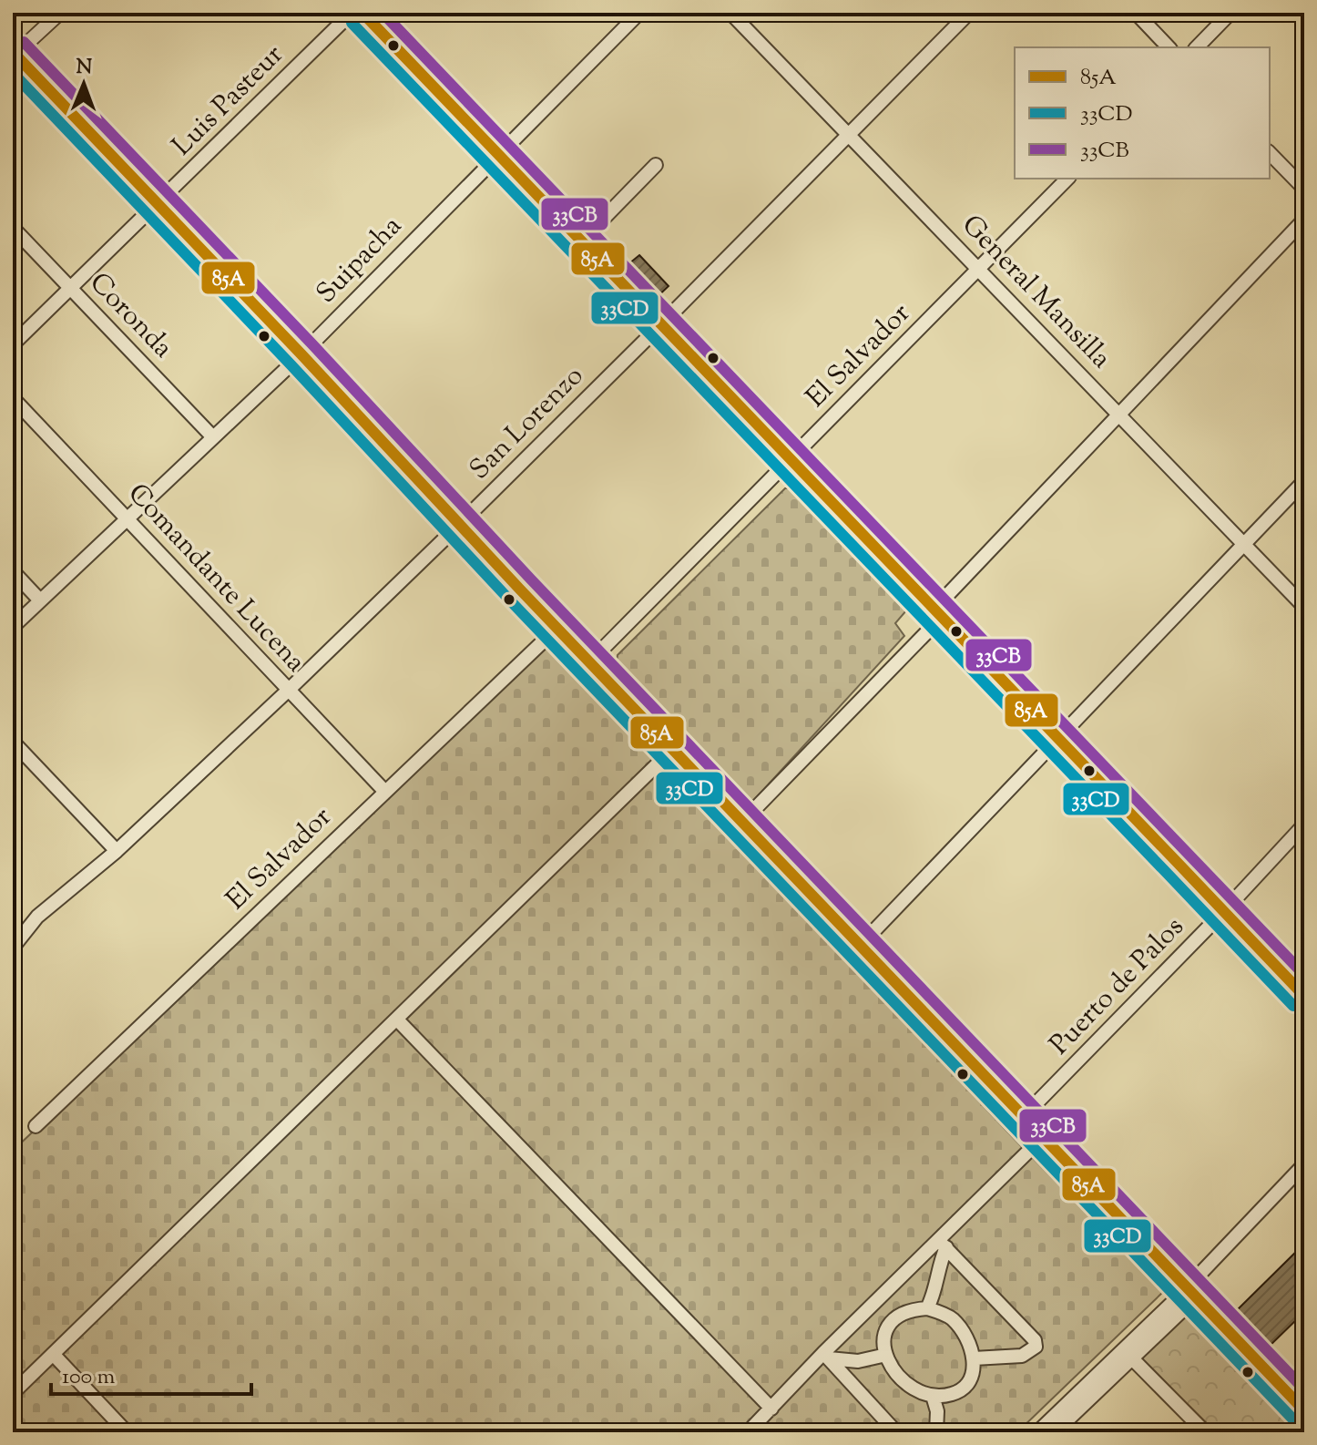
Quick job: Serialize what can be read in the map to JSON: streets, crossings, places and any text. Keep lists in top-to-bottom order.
{
  "streets": {
    "street": [
      "Luis Pasteur",
      "Suipacha",
      "General Mansilla",
      "Coronda",
      "El Salvador",
      "San Lorenzo",
      "Comandante Lucena",
      "Puerto de Palos"
    ]
  },
  "crossings": [
    ["Luis Pasteur", "Coronda"],
    ["Suipacha", "Coronda"],
    ["Suipacha", "Comandante Lucena"],
    ["General Mansilla", "El Salvador"],
    ["General Mansilla", "San Lorenzo"],
    ["El Salvador", "Comandante Lucena"],
    ["San Lorenzo", "Comandante Lucena"]
  ],
  "lines": ["transit line 85A", "transit line 33CB", "transit line 33CD"],
  "legend": ["85A", "33CD", "33CB"],
  "scale_bar": "100 m",
  "north": "top"
}
